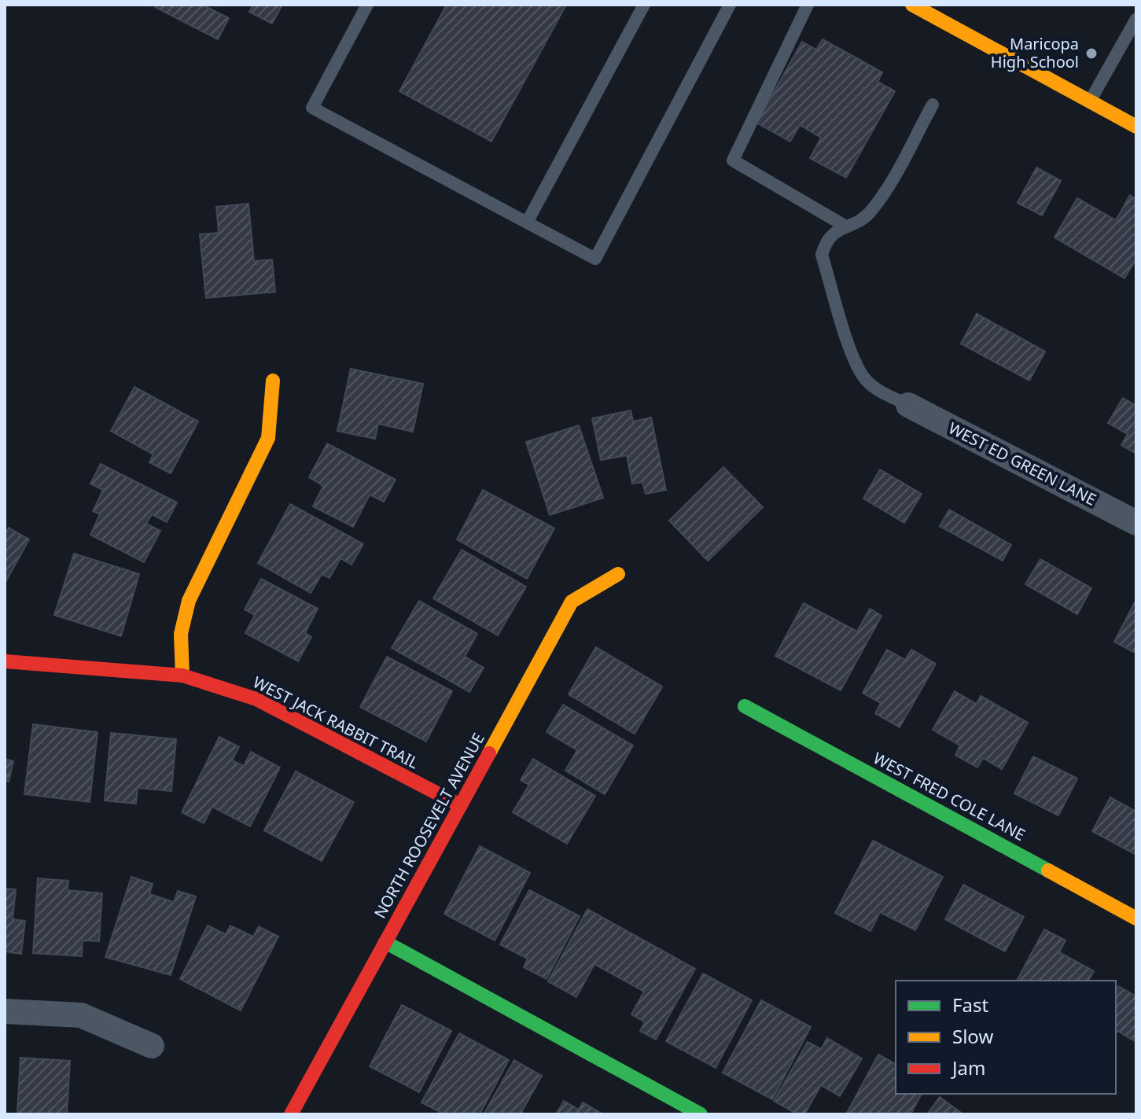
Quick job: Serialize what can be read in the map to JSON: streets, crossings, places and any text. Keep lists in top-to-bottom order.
{
  "streets": {
    "street": [
      "WEST ED GREEN LANE",
      "WEST JACK RABBIT TRAIL",
      "WEST FRED COLE LANE",
      "NORTH ROOSEVELT AVENUE"
    ]
  },
  "crossings": [
    ["WEST JACK RABBIT TRAIL", "NORTH ROOSEVELT AVENUE"]
  ],
  "places": ["Maricopa High School"],
  "legend": ["Fast", "Slow", "Jam"]
}
